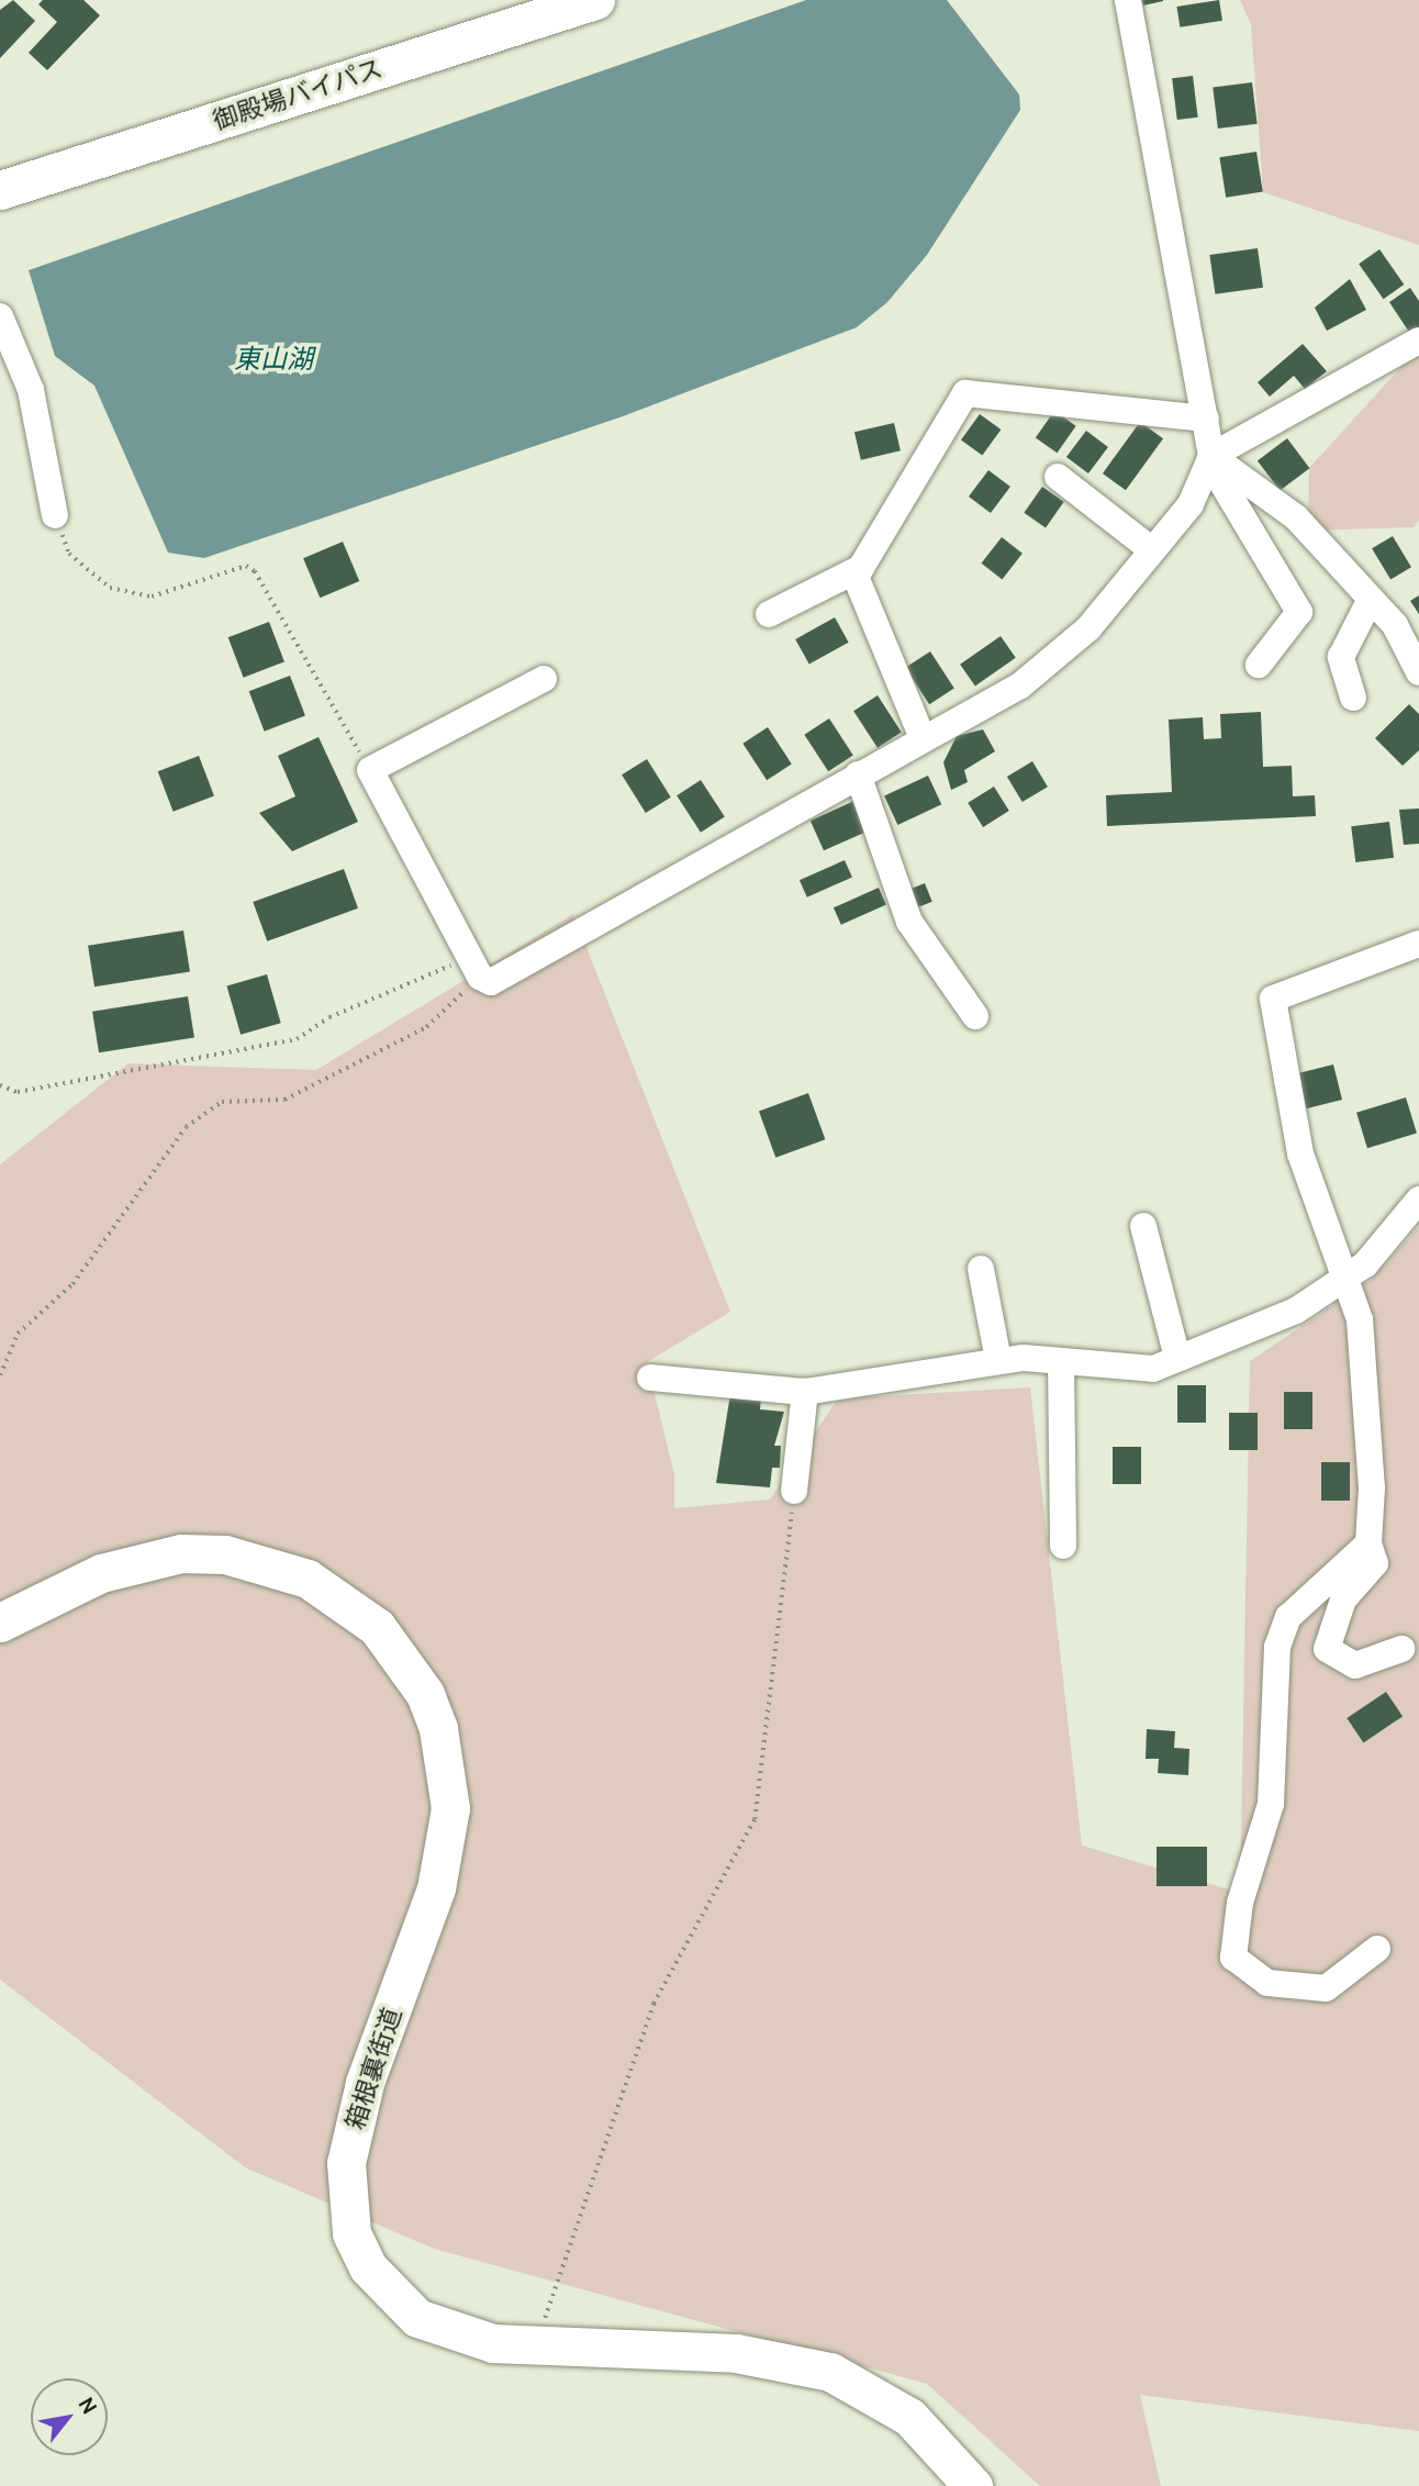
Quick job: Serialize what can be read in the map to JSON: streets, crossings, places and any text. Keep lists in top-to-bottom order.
{
  "streets": {
    "highway": ["御殿場バイパス", "箱根裏街道"]
  },
  "water": ["東山湖"],
  "north": "top right"
}
